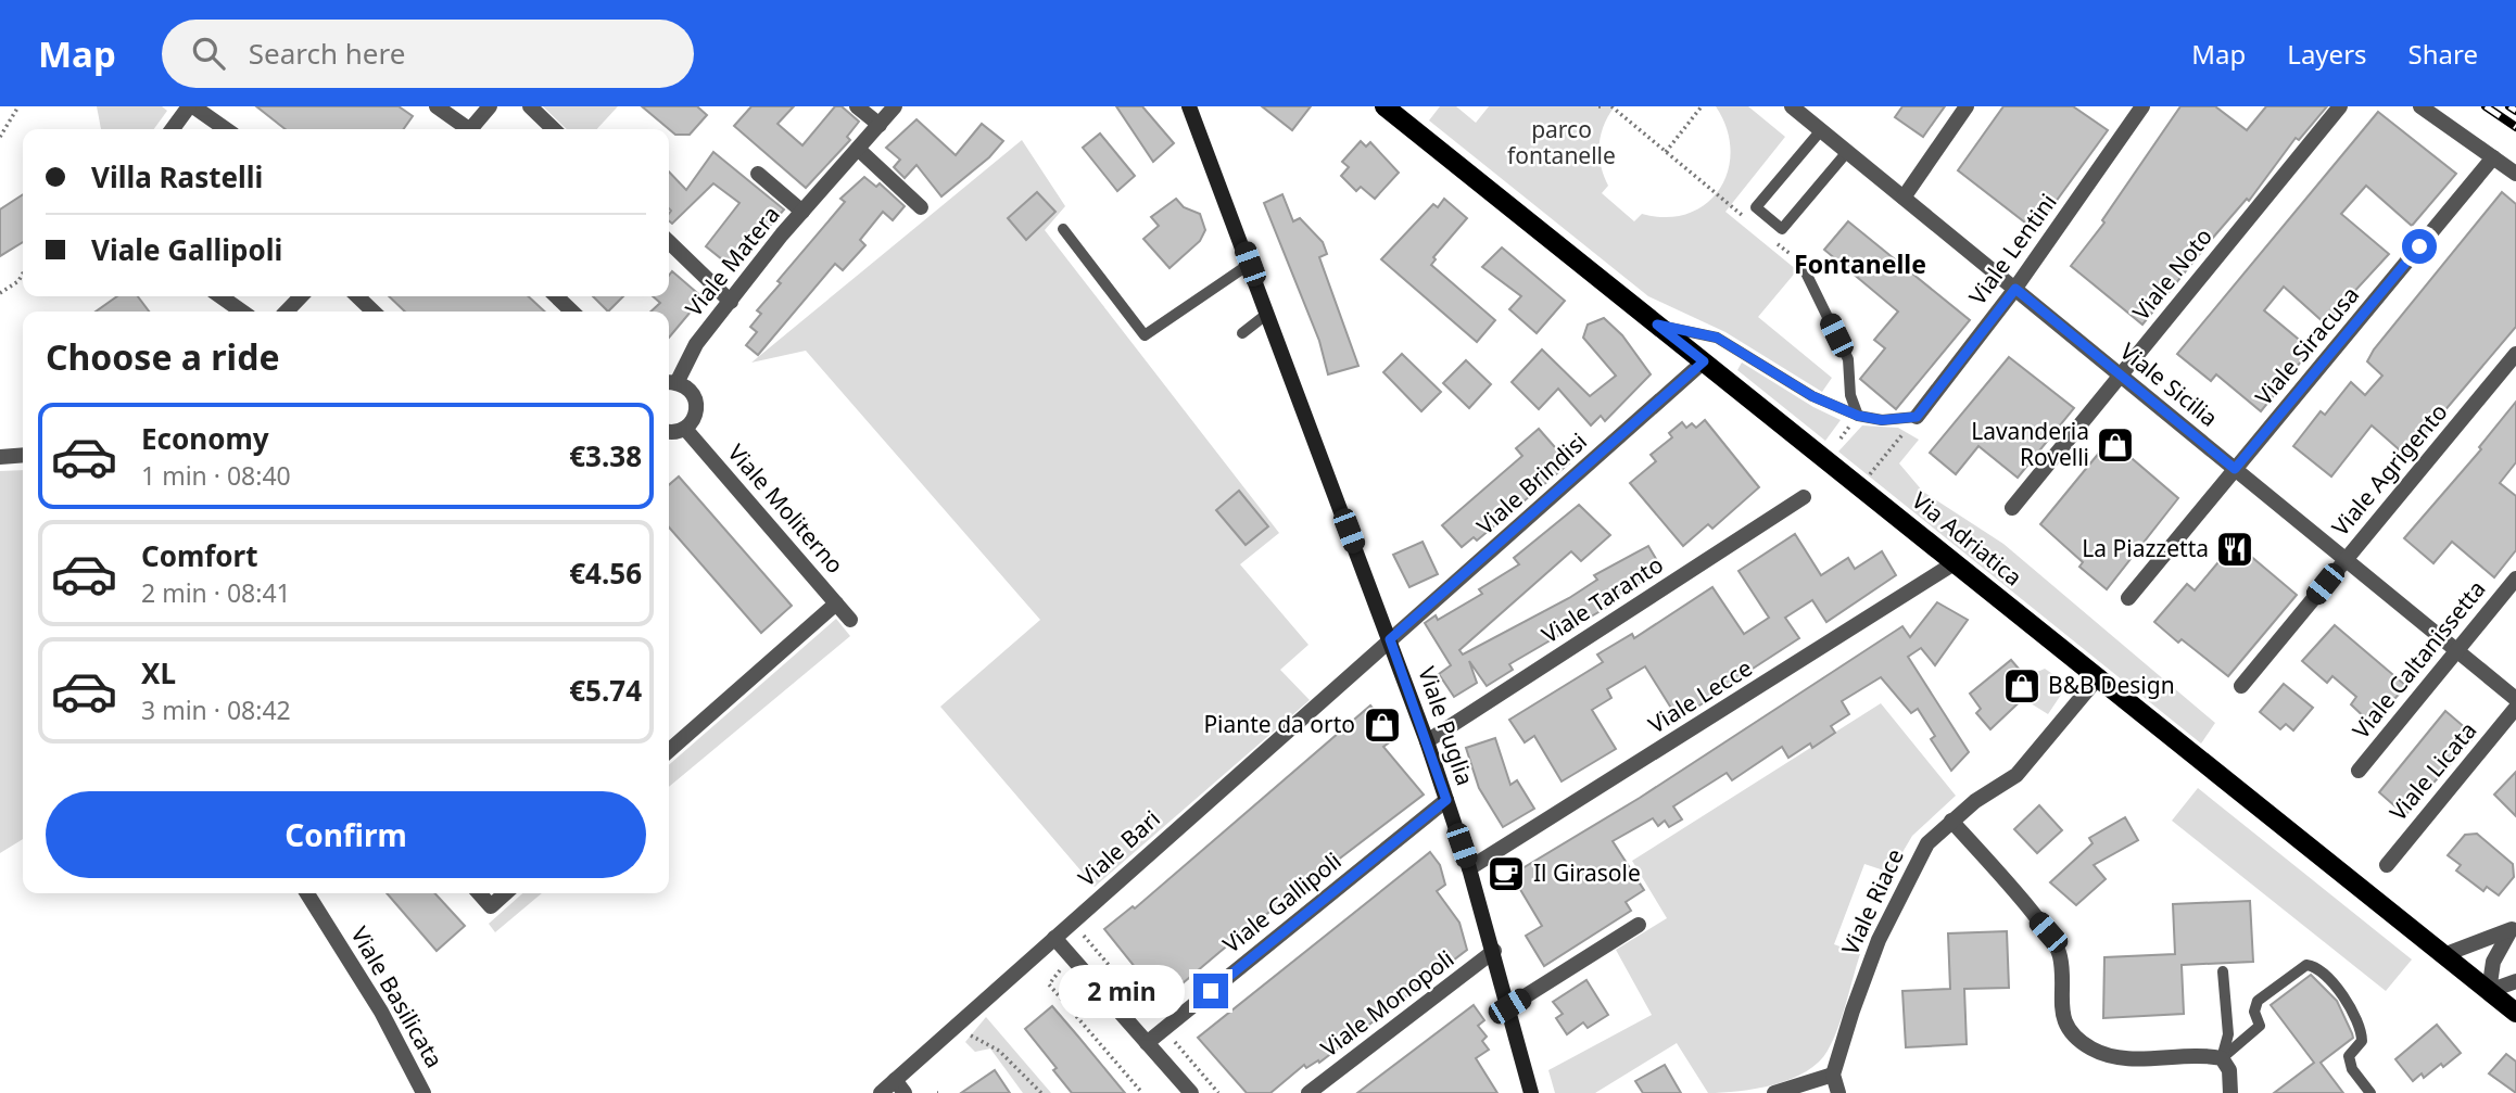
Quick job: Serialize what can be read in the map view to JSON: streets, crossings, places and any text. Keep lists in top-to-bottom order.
{
  "streets": {
    "main road": ["Via Adriatica", "Viale Puglia"],
    "street": [
      "Viale Lentini",
      "Viale Matera",
      "Viale Noto",
      "Viale Siracusa",
      "Viale Sicilia",
      "Viale Agrigento",
      "Viale Brindisi",
      "Viale Moliterno",
      "Viale Taranto",
      "Viale Caltanissetta",
      "Viale Lecce",
      "Viale Licata",
      "Viale Bari",
      "Viale Riace",
      "Viale Gallipoli",
      "Viale Basilicata",
      "Viale Monopoli"
    ]
  },
  "crossings": [
    ["Viale Lentini", "Viale Sicilia"],
    ["Viale Matera", "Viale Moliterno"],
    ["Viale Noto", "Viale Sicilia"],
    ["Viale Siracusa", "Viale Sicilia"],
    ["Viale Sicilia", "Viale Agrigento"],
    ["Viale Sicilia", "Viale Caltanissetta"],
    ["Viale Brindisi", "Via Adriatica"],
    ["Viale Brindisi", "Viale Puglia"],
    ["Viale Brindisi", "Viale Bari"],
    ["Via Adriatica", "Viale Lecce"],
    ["Via Adriatica", "Viale Riace"],
    ["Viale Taranto", "Viale Puglia"],
    ["Viale Lecce", "Viale Puglia"],
    ["Viale Puglia", "Viale Bari"],
    ["Viale Puglia", "Viale Gallipoli"],
    ["Viale Puglia", "Viale Monopoli"]
  ],
  "districts": ["Fontanelle"],
  "parks": ["parco fontanelle"],
  "places": {
    "shop": ["Lavanderia Rovelli", "B&B Design", "Piante da orto"],
    "restaurant": ["La Piazzetta"],
    "cafe": ["Il Girasole"]
  },
  "page": {
    "header": "Map",
    "search": "Search here",
    "nav": ["Map", "Layers", "Share"],
    "banner": ["Villa Rastelli", "Viale Gallipoli"],
    "heading": "Choose a ride",
    "list": [
      {
        "name": "Economy",
        "note": "1 min · 08:40",
        "value": "€3.38"
      },
      {
        "name": "Comfort",
        "note": "2 min · 08:41",
        "value": "€4.56"
      },
      {
        "name": "XL",
        "note": "3 min · 08:42",
        "value": "€5.74"
      }
    ],
    "buttons": "Confirm",
    "bubble": "2 min"
  }
}
